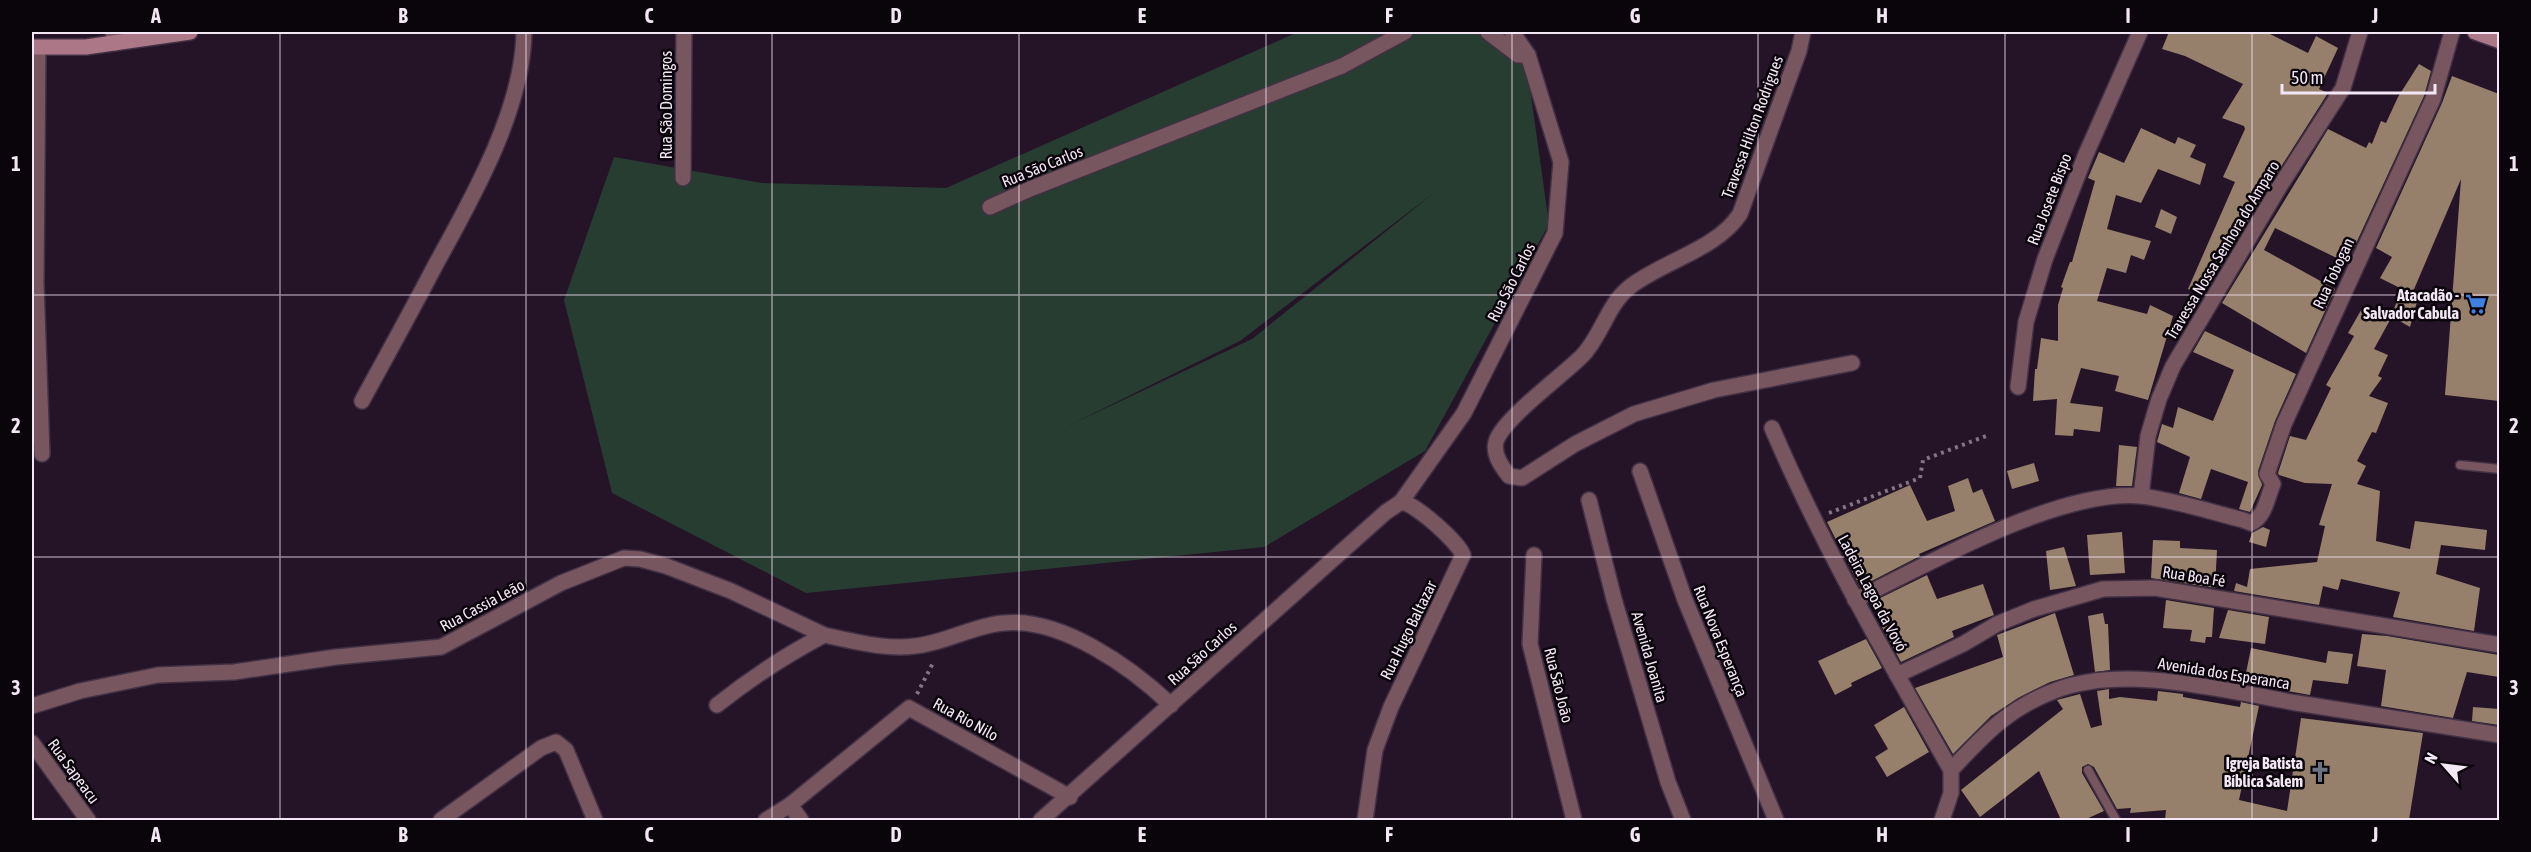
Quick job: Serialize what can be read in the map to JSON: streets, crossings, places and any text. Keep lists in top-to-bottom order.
{
  "streets": {
    "street": [
      "Rua São Domingos",
      "Travessa Hilton Rodrigues",
      "Rua São Carlos",
      "Rua Josete Bispo",
      "Travessa Nossa Senhora do Amparo",
      "Rua Tobogan",
      "Rua Boa Fé",
      "Ladeira Lagoa da Vovó",
      "Rua Cassia Leão",
      "Rua Hugo Baltazar",
      "Rua Nova Esperança",
      "Avenida Joanita",
      "Avenida dos Esperanca",
      "Rua São João",
      "Rua Rio Nilo",
      "Rua Sapeacu"
    ]
  },
  "crossings": [
    ["Rua São Carlos", "Rua Cassia Leão"],
    ["Rua São Carlos", "Rua Hugo Baltazar"],
    ["Rua São Carlos", "Rua Rio Nilo"],
    ["Travessa Nossa Senhora do Amparo", "Rua Tobogan"],
    ["Rua Boa Fé", "Ladeira Lagoa da Vovó"],
    ["Ladeira Lagoa da Vovó", "Avenida dos Esperanca"]
  ],
  "places": {
    "supermarket": ["Atacadão - Salvador Cabula"],
    "church": ["Igreja Batista Bíblica Salem"]
  },
  "scale_bar": "50 m",
  "north": "top left",
  "grid": {
    "columns": [
      "A",
      "B",
      "C",
      "D",
      "E",
      "F",
      "G",
      "H",
      "I",
      "J"
    ],
    "rows": ["1", "2", "3"]
  }
}
